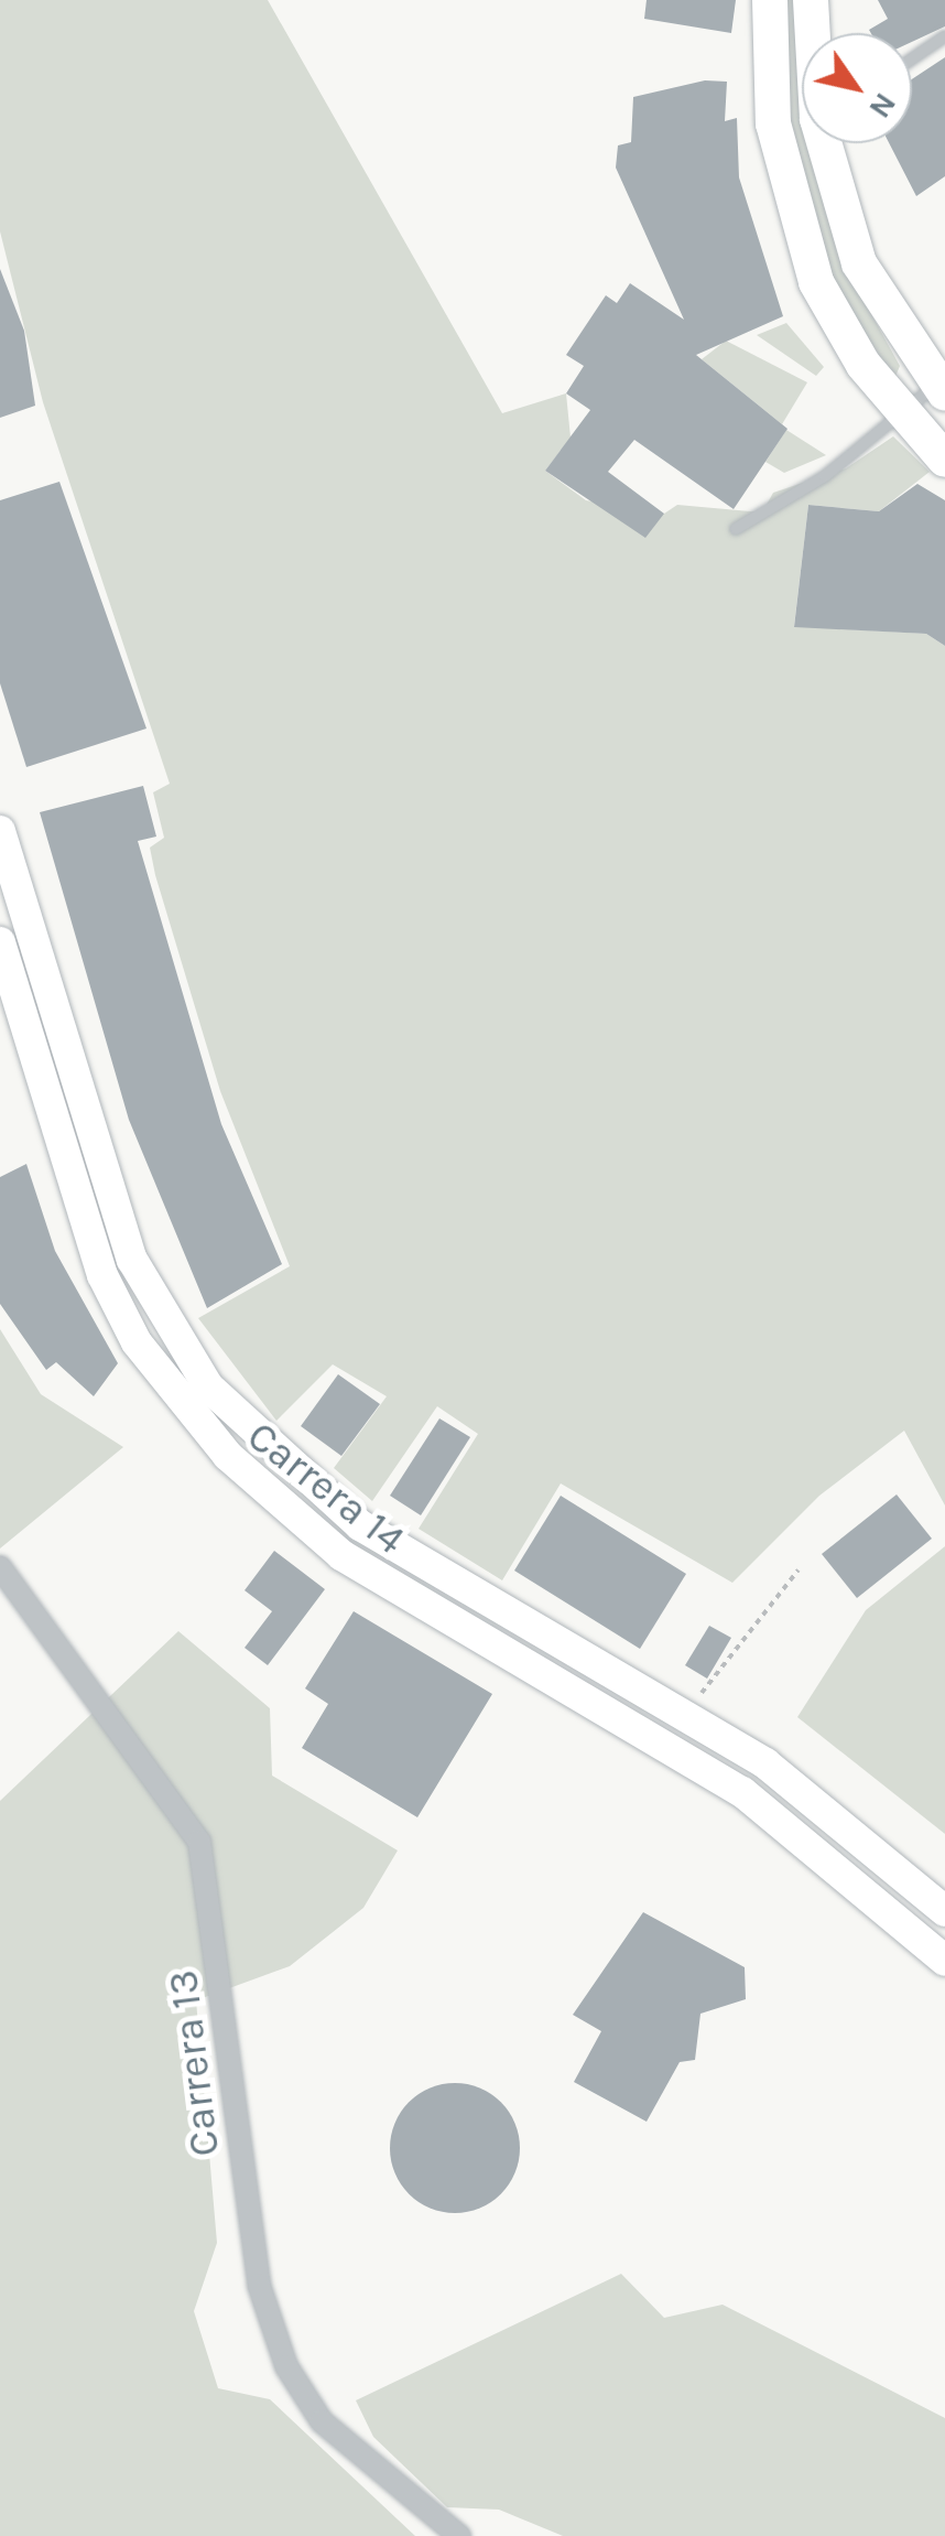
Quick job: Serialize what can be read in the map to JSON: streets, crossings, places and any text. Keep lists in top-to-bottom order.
{
  "streets": {
    "main road": ["Carrera 14"],
    "street": ["Carrera 13"]
  },
  "north": "bottom right"
}
